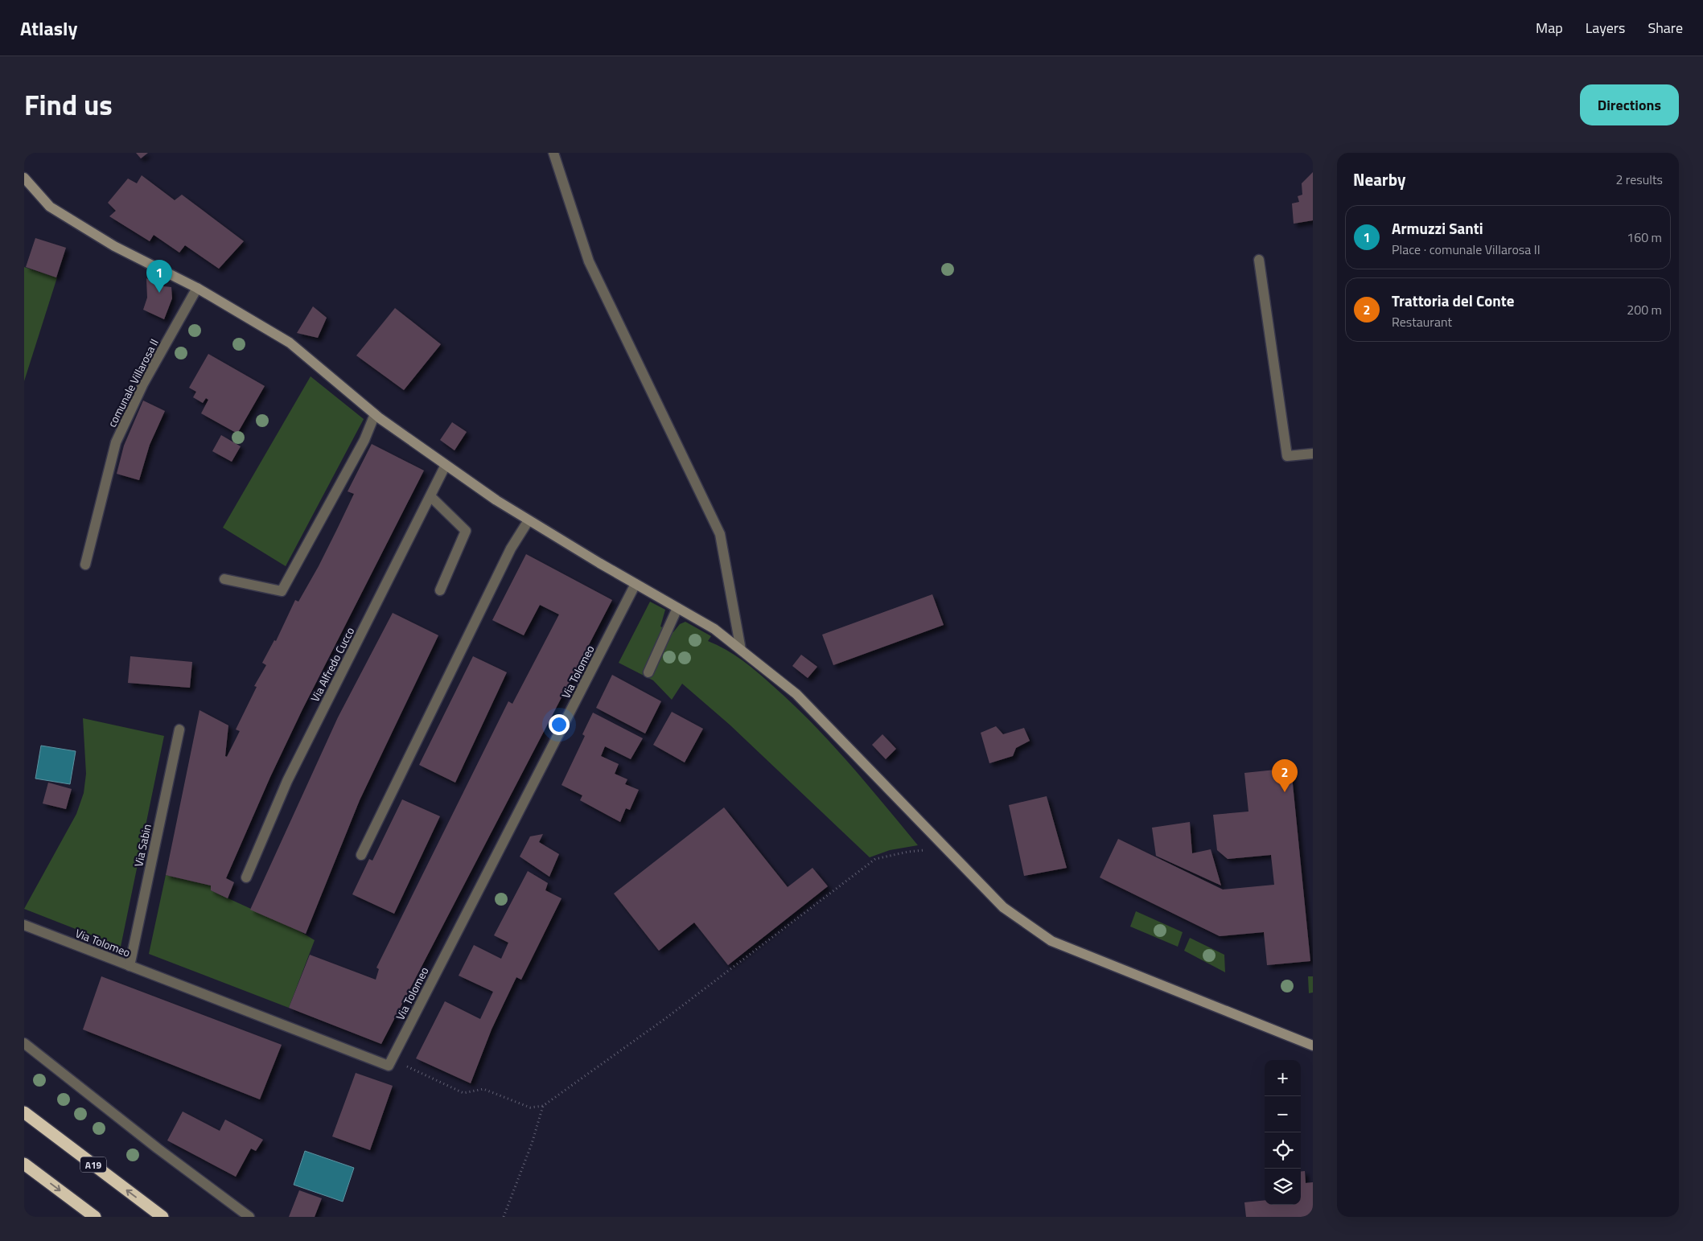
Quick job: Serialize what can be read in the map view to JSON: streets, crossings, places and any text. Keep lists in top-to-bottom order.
{
  "streets": {
    "highway": ["A19"],
    "street": [
      "comunale Villarosa II",
      "Via Alfredo Cucco",
      "Via Tolomeo",
      "Via Sabin"
    ]
  },
  "crossings": [
    ["Via Tolomeo", "Via Sabin"]
  ],
  "page": {
    "header": "Atlasly",
    "nav": ["Map", "Layers", "Share"],
    "title": "Find us",
    "buttons": "Directions",
    "heading": ["Nearby", "2 results"],
    "list": [
      {
        "mark": "1",
        "name": "Armuzzi Santi",
        "note": "Place · comunale Villarosa II",
        "value": "160 m"
      },
      {
        "mark": "2",
        "name": "Trattoria del Conte",
        "note": "Restaurant",
        "value": "200 m"
      }
    ],
    "pins": ["1", "2"],
    "map_buttons": ["+", "−"]
  }
}
